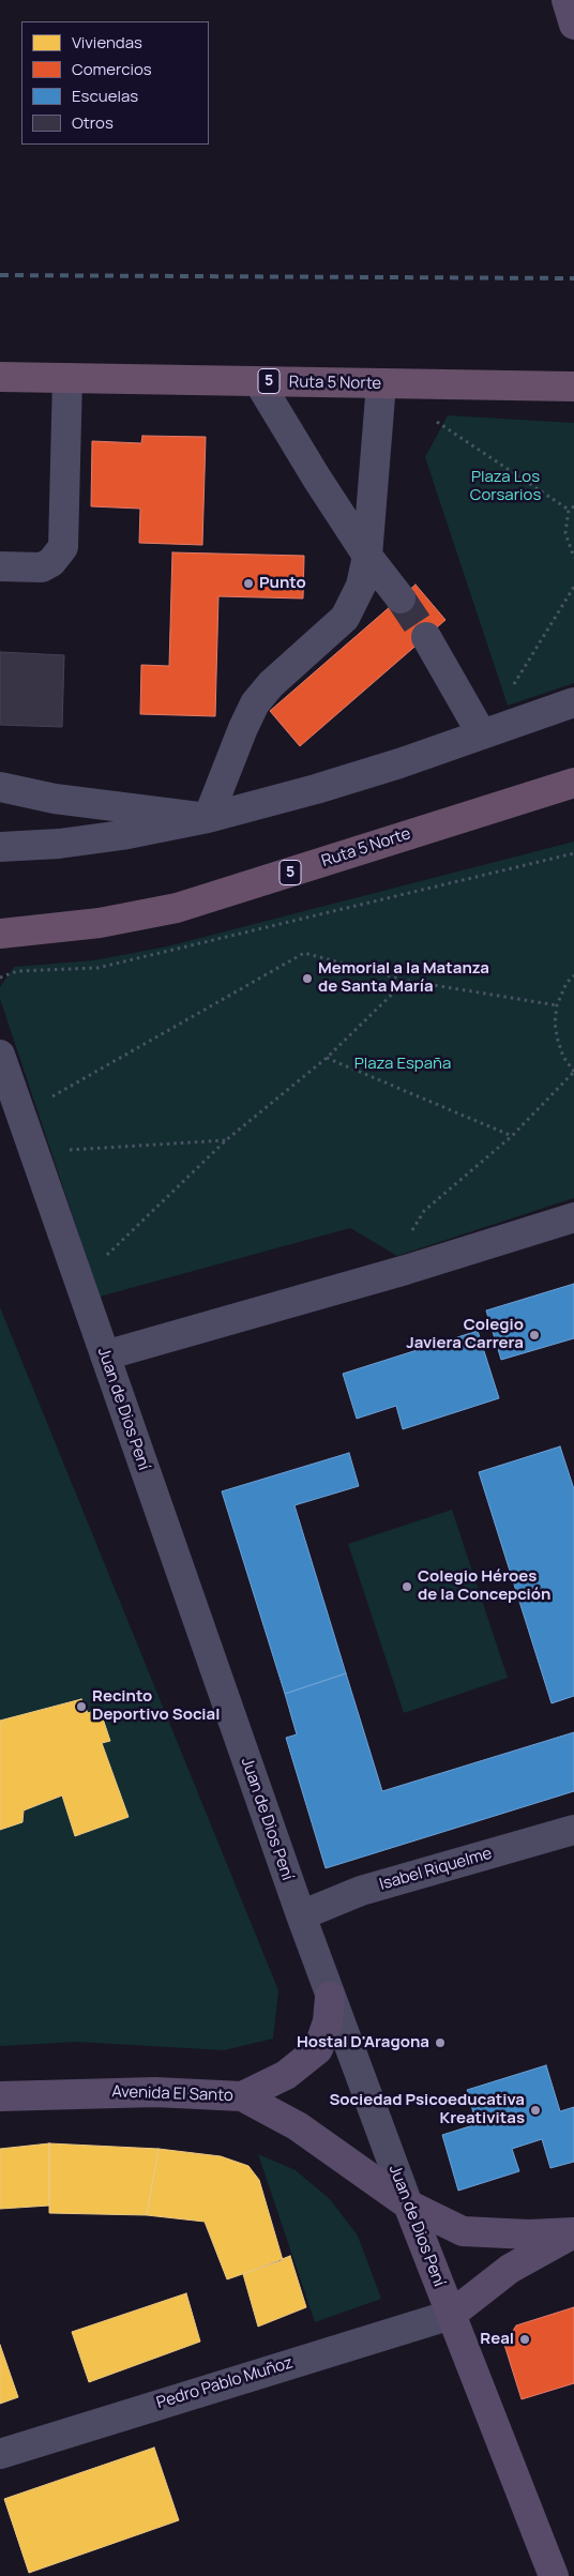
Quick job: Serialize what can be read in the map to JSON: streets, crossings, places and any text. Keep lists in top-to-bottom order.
{
  "streets": {
    "highway": ["5", "Ruta 5 Norte"],
    "main road": ["Juan de Dios Pení", "Avenida El Santo"],
    "street": ["Isabel Riquelme", "Pedro Pablo Muñoz"]
  },
  "crossings": [
    ["Juan de Dios Pení", "Isabel Riquelme"],
    ["Juan de Dios Pení", "Avenida El Santo"],
    ["Juan de Dios Pení", "Pedro Pablo Muñoz"]
  ],
  "parks": ["Plaza Los Corsarios", "Plaza España"],
  "places": [
    "Punto",
    "Memorial a la Matanza de Santa María",
    "Colegio Javiera Carrera",
    "Colegio Héroes de la Concepción",
    "Recinto Deportivo Social",
    "Hostal D'Aragona",
    "Sociedad Psicoeducativa Kreativitas",
    "Real"
  ],
  "legend": [
    "Viviendas",
    "Comercios",
    "Escuelas",
    "Otros"
  ]
}
